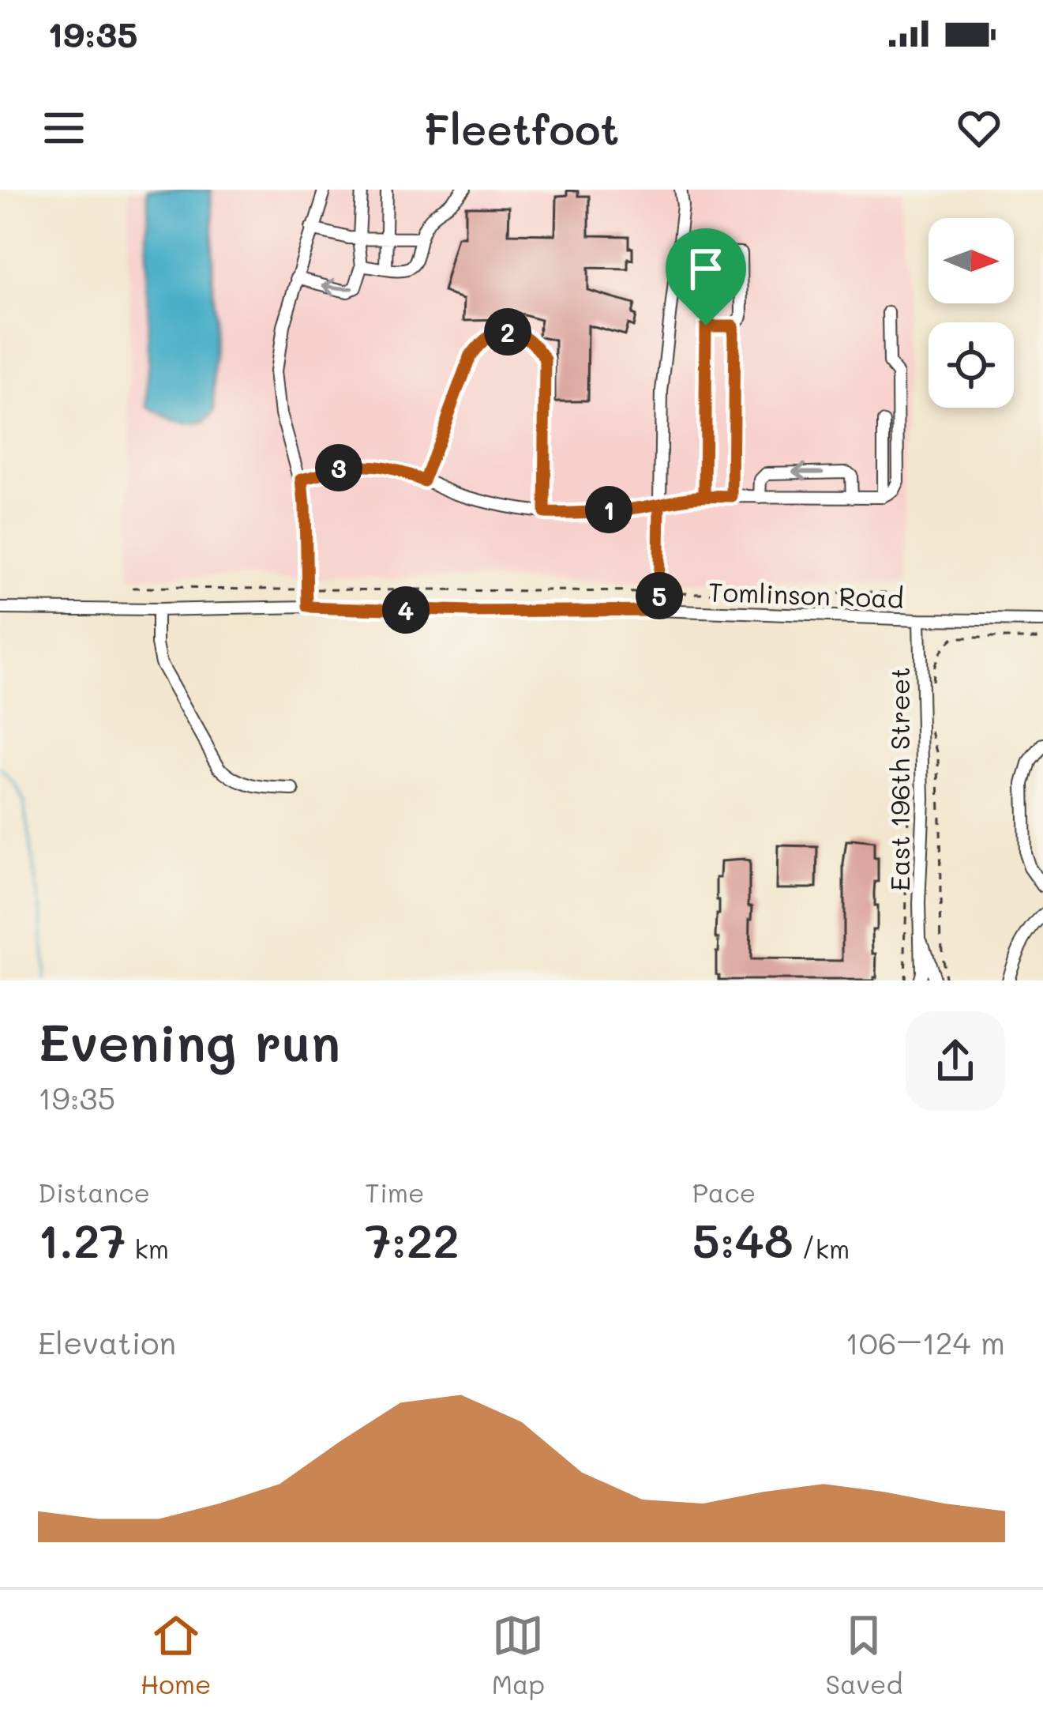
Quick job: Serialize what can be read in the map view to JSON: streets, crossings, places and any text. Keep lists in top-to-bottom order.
{
  "streets": {
    "street": ["Tomlinson Road", "East 196th Street"]
  },
  "crossings": [
    ["Tomlinson Road", "East 196th Street"]
  ],
  "north": "right",
  "page": {
    "status": "19:35",
    "header": "Fleetfoot",
    "pins": [
      "2",
      "3",
      "1",
      "5",
      "4"
    ],
    "heading": ["Evening run", "19:35"],
    "stats": [
      ["Distance", "1.27 km"],
      ["Time", "7:22"],
      ["Pace", "5:48 /km"]
    ],
    "chart": ["Elevation", "106–124 m"],
    "tabs": ["Home", "Map", "Saved"]
  }
}
